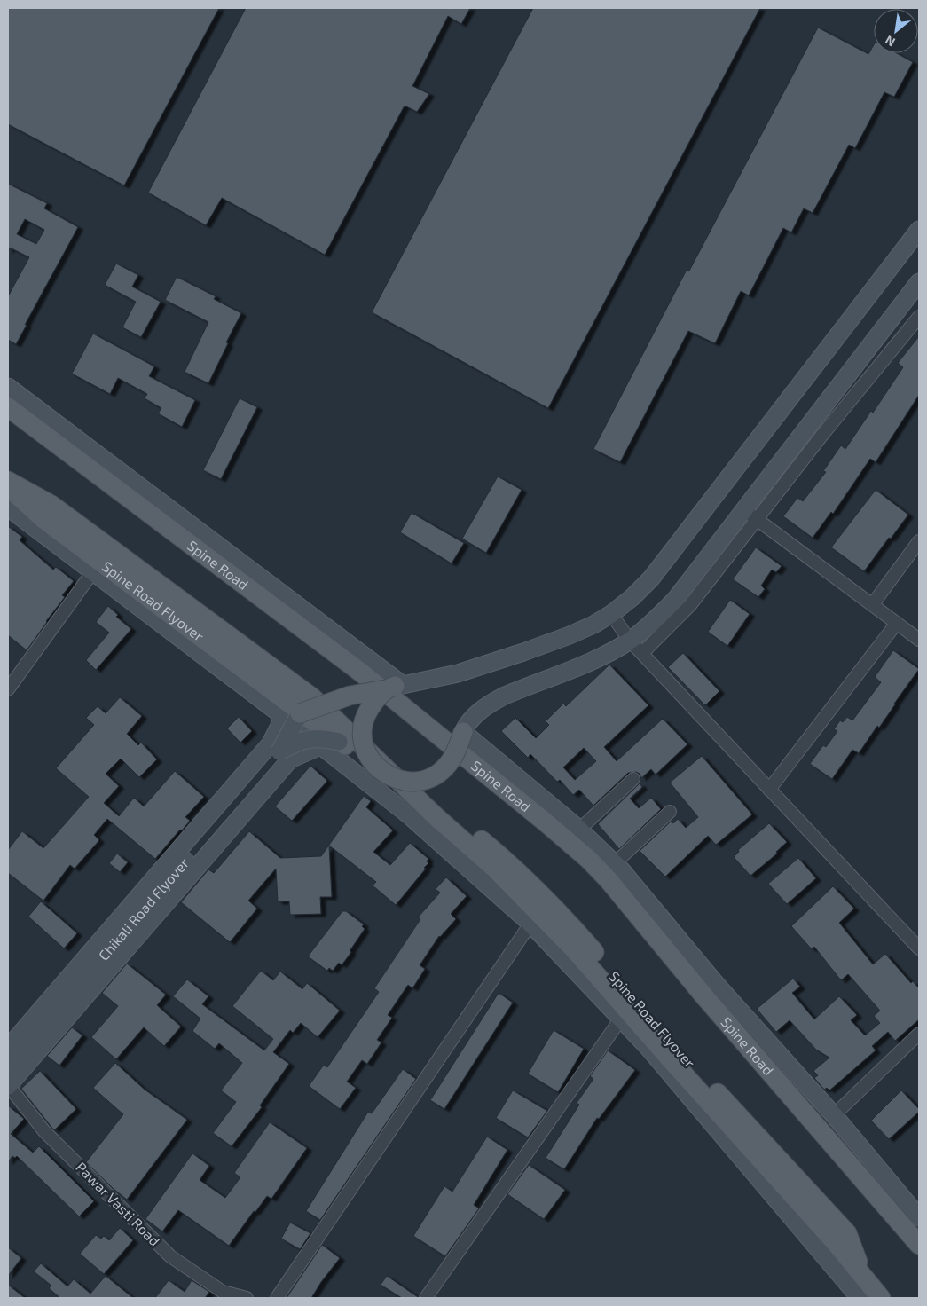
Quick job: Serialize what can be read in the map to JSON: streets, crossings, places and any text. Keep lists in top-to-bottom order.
{
  "streets": {
    "main road": ["Spine Road", "Spine Road Flyover", "Chikali Road Flyover"],
    "street": ["Pawar Vasti Road"]
  },
  "crossings": [
    ["Spine Road", "Spine Road Flyover"],
    ["Spine Road Flyover", "Chikali Road Flyover"]
  ],
  "north": "bottom left"
}
